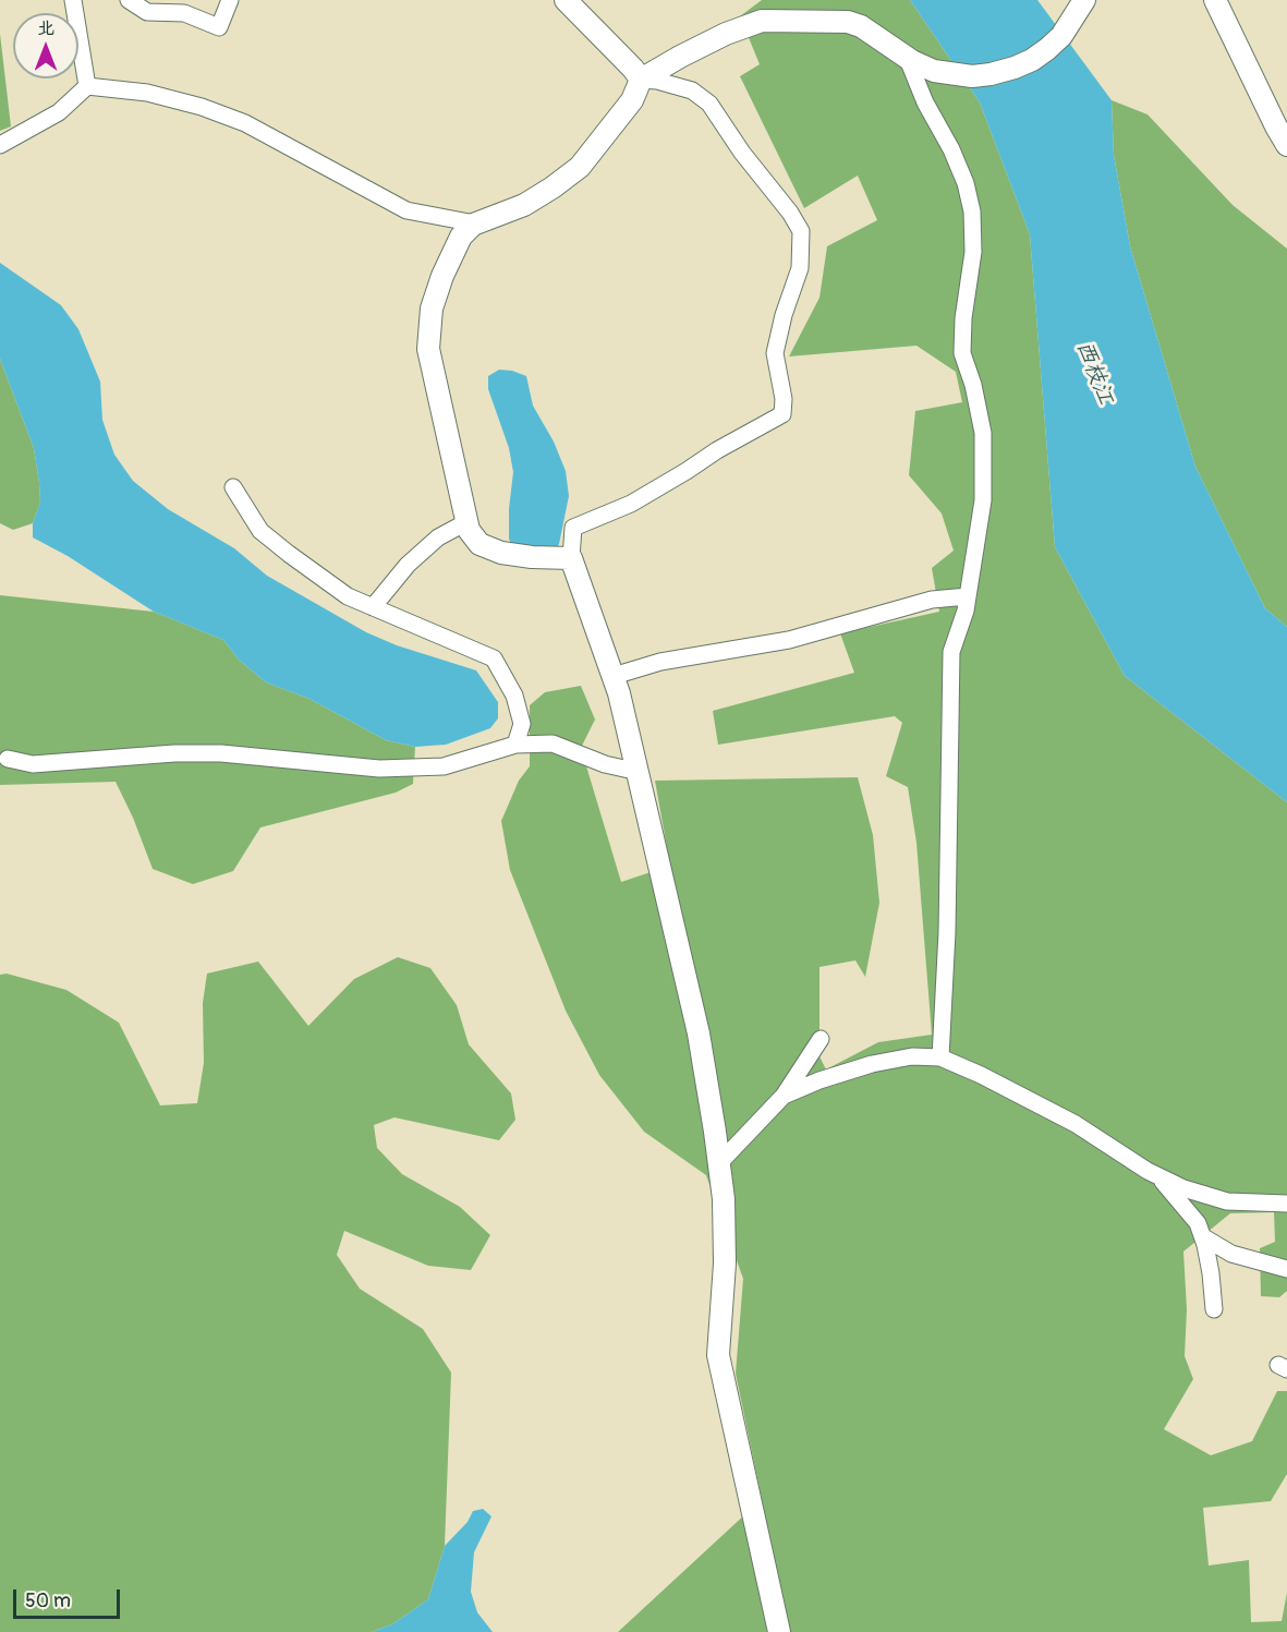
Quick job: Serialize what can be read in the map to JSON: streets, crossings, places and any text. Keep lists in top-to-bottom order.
{
  "water": ["西枝江"],
  "scale_bar": "50 m",
  "north": "top"
}
